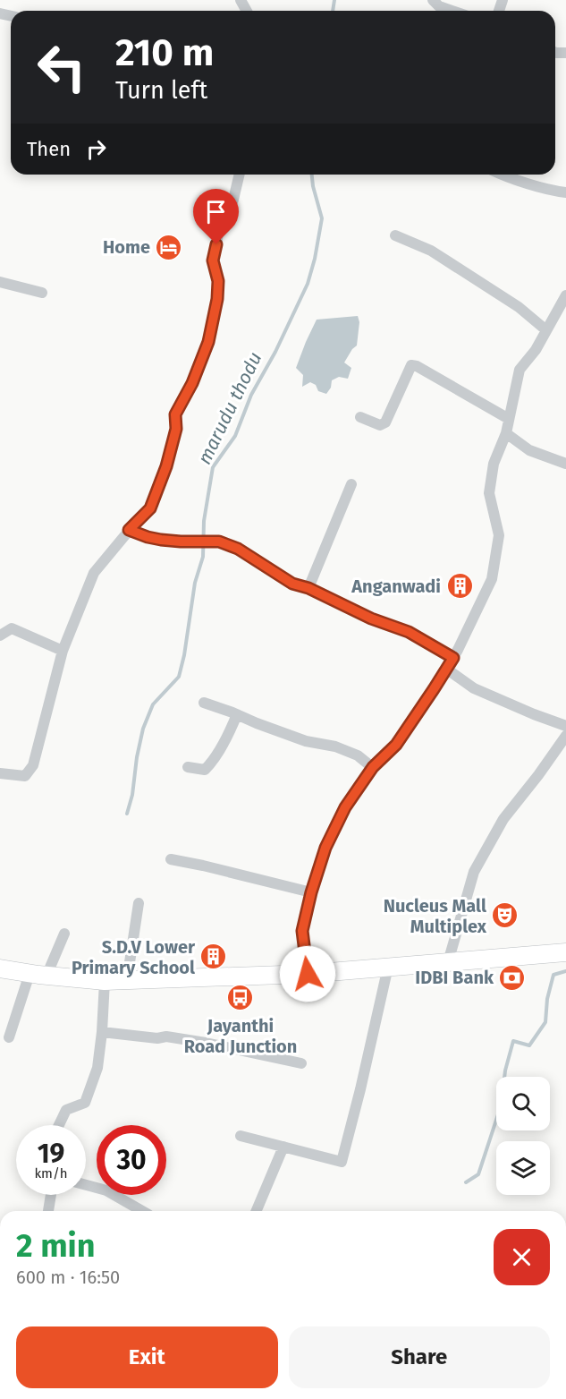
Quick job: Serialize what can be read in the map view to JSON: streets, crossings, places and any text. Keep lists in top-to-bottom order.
{
  "water": ["marudu thodu"],
  "places": {
    "hotel": ["Home"],
    "building": ["Anganwadi", "S.D.V Lower Primary School"],
    "theatre": ["Nucleus Mall Multiplex"],
    "bank": ["IDBI Bank"],
    "bus stop": ["Jayanthi Road Junction"]
  },
  "page": {
    "turn": ["210 m", "Turn left"],
    "then": "Then",
    "speed": "19 km/h",
    "limit": "30",
    "heading": ["2 min", "600 m · 16:50"],
    "buttons": ["Exit", "Share"]
  }
}
